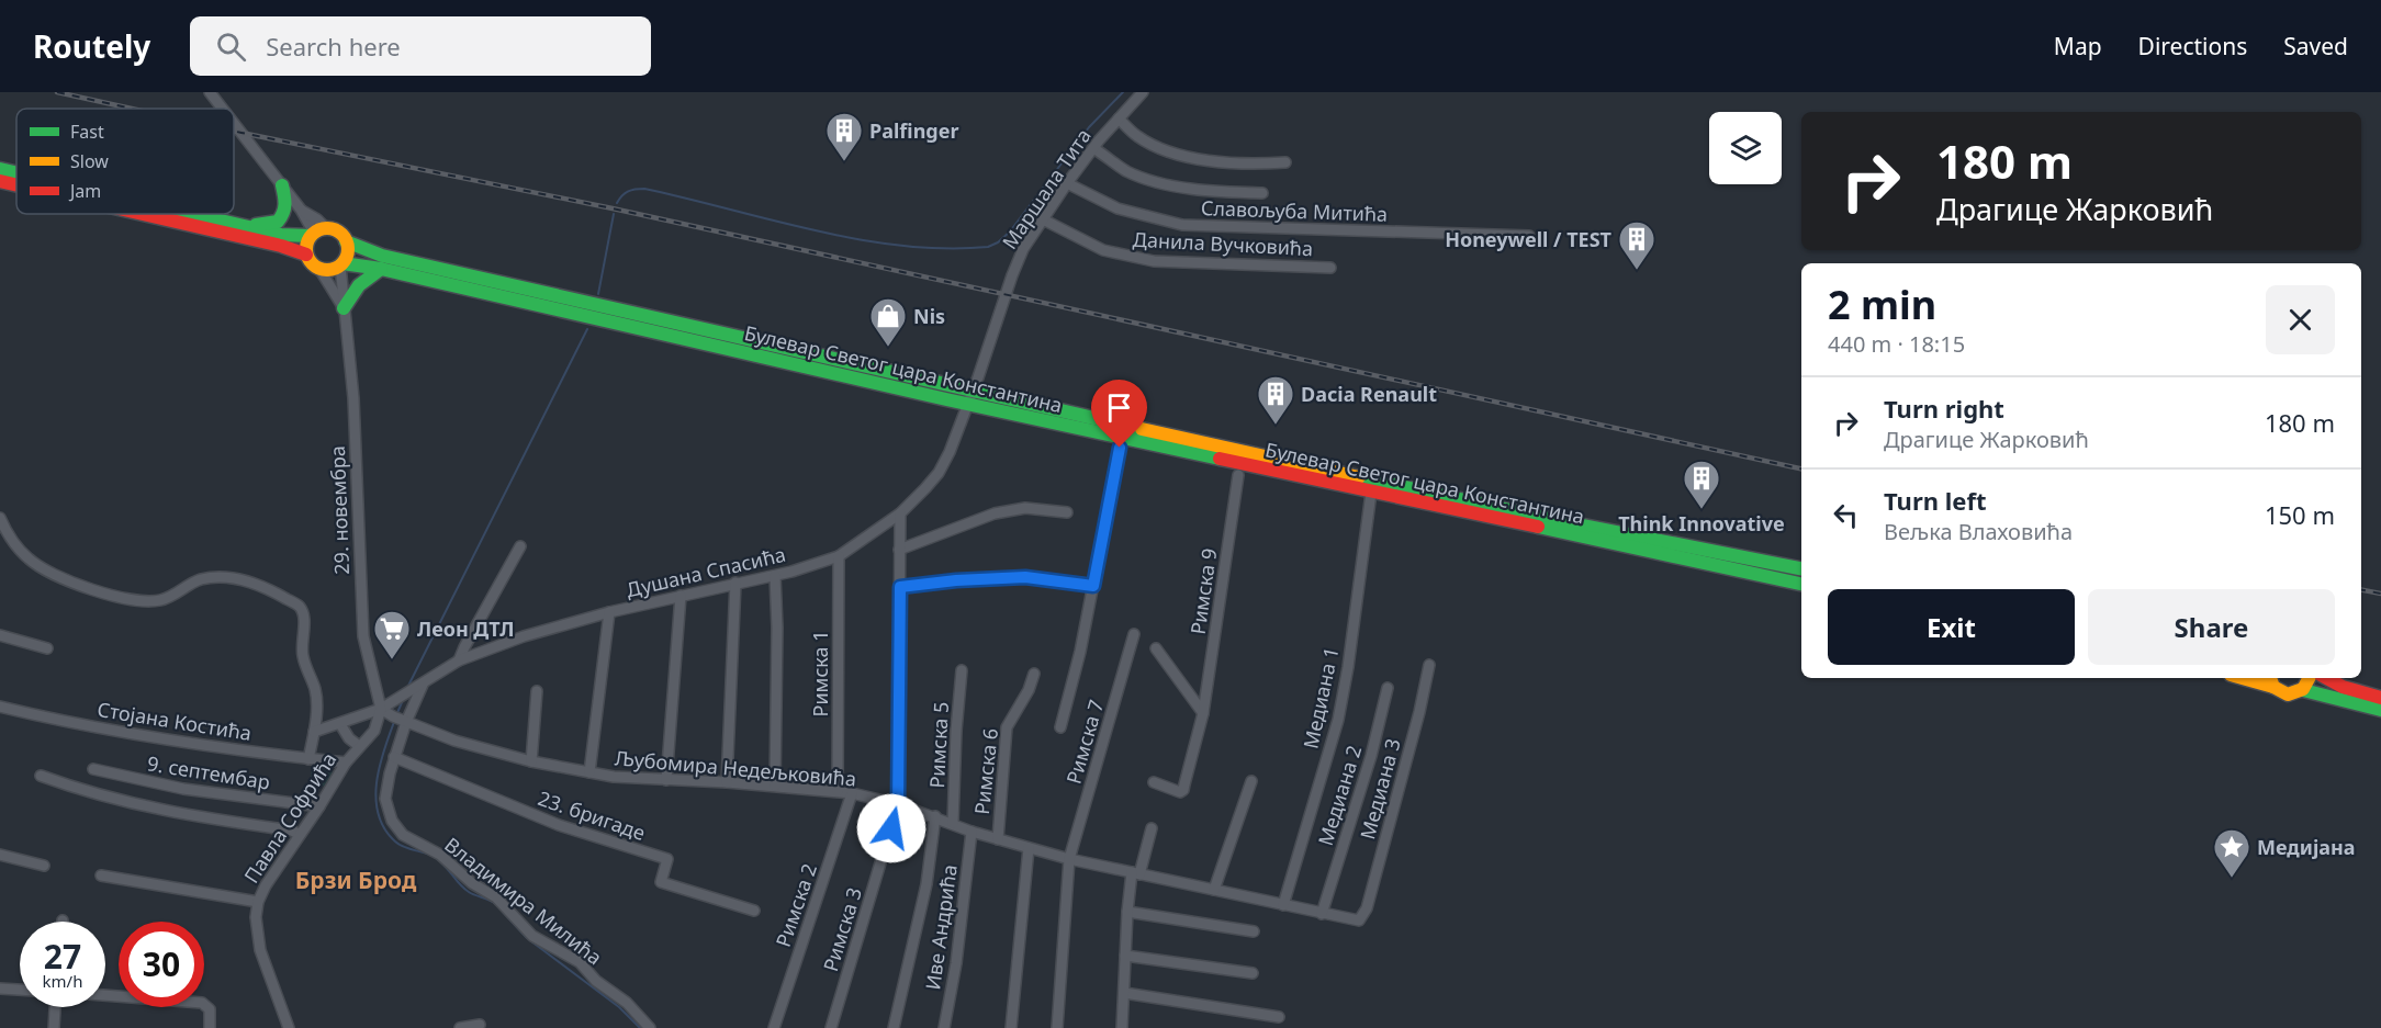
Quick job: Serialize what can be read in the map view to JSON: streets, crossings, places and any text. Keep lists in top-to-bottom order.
{
  "streets": {
    "main road": ["Булевар Светог цара Константина"],
    "street": [
      "Маршала Тита",
      "Славољуба Митића",
      "Данила Вучковића",
      "29. новембра",
      "Душана Спасића",
      "Римска 9",
      "Римска 1",
      "Медиана 1",
      "Стојана Костића",
      "Римска 7",
      "Римска 5",
      "Љубомира Недељковића",
      "Римска 6",
      "9. септембар",
      "Медиана 3",
      "Медиана 2",
      "23. бригаде",
      "Павла Софрића",
      "Владимира Милића",
      "Римска 2",
      "Иве Андрића",
      "Римска 3"
    ]
  },
  "crossings": [
    ["Маршала Тита", "Славољуба Митића"],
    ["Маршала Тита", "Данила Вучковића"],
    ["Маршала Тита", "Булевар Светог цара Константина"],
    ["Маршала Тита", "Душана Спасића"],
    ["Булевар Светог цара Константина", "29. новембра"],
    ["Булевар Светог цара Константина", "Душана Спасића"],
    ["Булевар Светог цара Константина", "Медиана 1"],
    ["29. новембра", "Душана Спасића"],
    ["29. новембра", "Љубомира Недељковића"],
    ["29. новембра", "Павла Софрића"],
    ["Душана Спасића", "Римска 1"],
    ["Душана Спасића", "Љубомира Недељковића"],
    ["Душана Спасића", "Павла Софрића"],
    ["Душана Спасића", "Владимира Милића"],
    ["Душана Спасића", "Римска 3"],
    ["Римска 1", "Љубомира Недељковића"],
    ["Медиана 1", "Љубомира Недељковића"],
    ["Стојана Костића", "Павла Софрића"],
    ["Римска 7", "Љубомира Недељковића"],
    ["Римска 5", "Љубомира Недељковића"],
    ["Љубомира Недељковића", "Римска 6"],
    ["Љубомира Недељковића", "Медиана 3"],
    ["Љубомира Недељковића", "Медиана 2"],
    ["Љубомира Недељковића", "Павла Софрића"],
    ["Љубомира Недељковића", "Владимира Милића"],
    ["Љубомира Недељковића", "Римска 2"],
    ["Љубомира Недељковића", "Иве Андрића"],
    ["Љубомира Недељковића", "Римска 3"],
    ["9. септембар", "Павла Софрића"],
    ["23. бригаде", "Владимира Милића"]
  ],
  "districts": ["Брзи Брод"],
  "places": {
    "building": [
      "Palfinger",
      "Honeywell / TEST",
      "Dacia Renault",
      "Think Innovative"
    ],
    "shop": ["Nis"],
    "supermarket": ["Леон ДТЛ"],
    "place": ["Медијана"]
  },
  "legend": ["Fast", "Slow", "Jam"],
  "page": {
    "header": "Routely",
    "search": "Search here",
    "nav": ["Map", "Directions", "Saved"],
    "turn": ["180 m", "Драгице Жарковић"],
    "heading": ["2 min", "440 m · 18:15"],
    "list": [
      {
        "name": "Turn right",
        "note": "Драгице Жарковић",
        "value": "180 m"
      },
      {
        "name": "Turn left",
        "note": "Вељка Влаховића",
        "value": "150 m"
      }
    ],
    "buttons": ["Exit", "Share"],
    "speed": "27 km/h",
    "limit": "30"
  }
}
